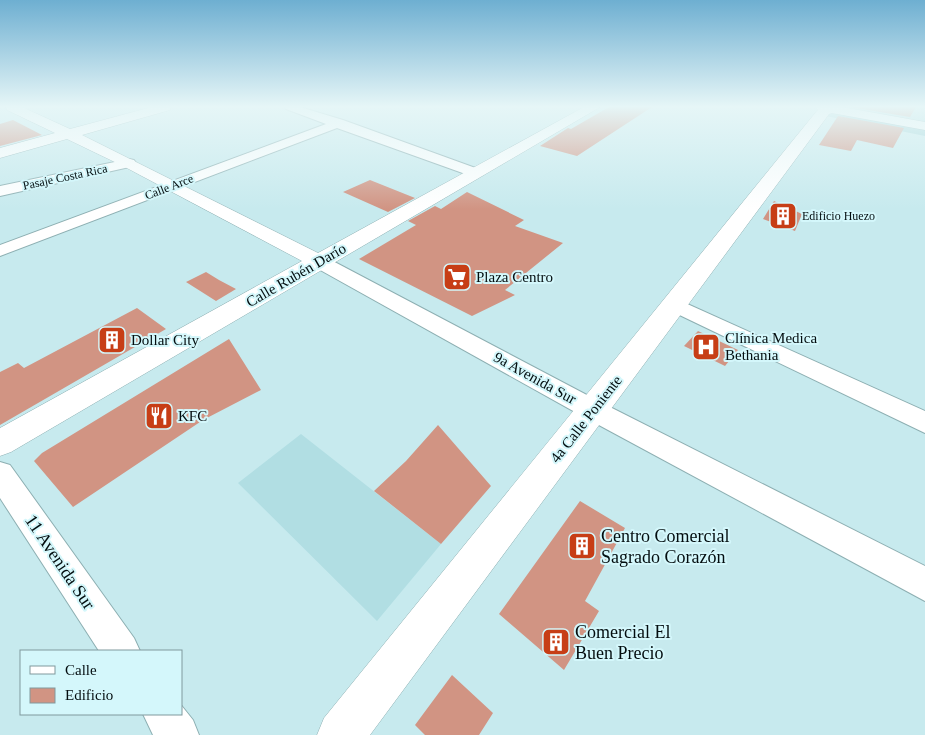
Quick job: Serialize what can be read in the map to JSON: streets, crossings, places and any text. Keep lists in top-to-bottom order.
{
  "streets": {
    "main road": ["Calle Rubén Darío", "9a Avenida Sur", "4a Calle Poniente"],
    "street": ["Pasaje Costa Rica", "Calle Arce", "11 Avenida Sur"]
  },
  "crossings": [
    ["Pasaje Costa Rica", "9a Avenida Sur"],
    ["Calle Arce", "9a Avenida Sur"],
    ["Calle Rubén Darío", "9a Avenida Sur"],
    ["9a Avenida Sur", "4a Calle Poniente"]
  ],
  "places": {
    "building": [
      "Edificio Huezo",
      "Dollar City",
      "Centro Comercial Sagrado Corazón",
      "Comercial El Buen Precio"
    ],
    "supermarket": ["Plaza Centro"],
    "hospital": ["Clínica Medica Bethania"],
    "restaurant": ["KFC"]
  },
  "legend": ["Calle", "Edificio"]
}
